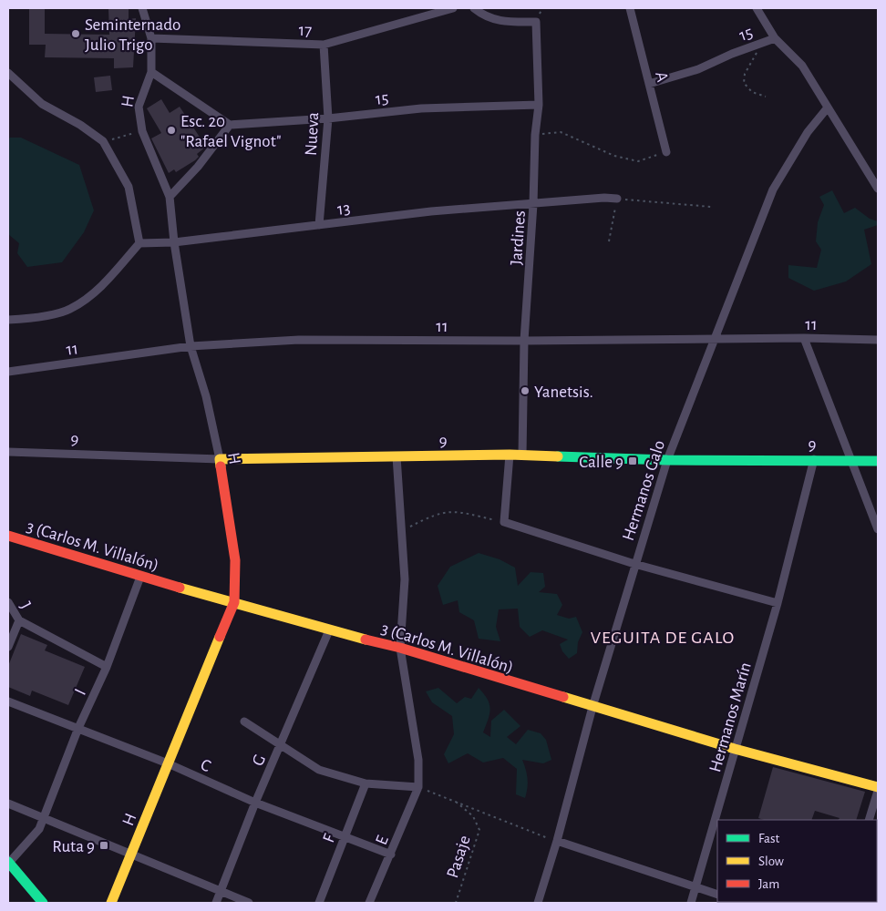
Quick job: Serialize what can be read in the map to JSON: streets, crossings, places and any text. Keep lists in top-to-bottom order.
{
  "streets": {
    "street": [
      "17",
      "15",
      "A",
      "H",
      "Nueva",
      "13",
      "Jardines",
      "11",
      "9",
      "Hermanos Galo",
      "3 (Carlos M. Villalón)",
      "J",
      "I",
      "Hermanos Marín",
      "G",
      "C",
      "F",
      "E"
    ],
    "path": ["Pasaje"]
  },
  "crossings": [
    ["17", "H"],
    ["17", "Nueva"],
    ["15", "A"],
    ["15", "Nueva"],
    ["15", "Jardines"],
    ["H", "13"],
    ["H", "11"],
    ["H", "9"],
    ["H", "3 (Carlos M. Villalón)"],
    ["H", "C"],
    ["Nueva", "13"],
    ["13", "Jardines"],
    ["Jardines", "11"],
    ["Jardines", "9"],
    ["11", "Hermanos Galo"],
    ["9", "Hermanos Galo"],
    ["9", "Hermanos Marín"],
    ["Hermanos Galo", "3 (Carlos M. Villalón)"],
    ["3 (Carlos M. Villalón)", "I"],
    ["3 (Carlos M. Villalón)", "Hermanos Marín"],
    ["3 (Carlos M. Villalón)", "G"],
    ["I", "C"],
    ["G", "C"],
    ["C", "F"],
    ["C", "E"]
  ],
  "districts": ["VEGUITA DE GALO"],
  "places": {
    "other": ["Seminternado Julio Trigo", "Esc. 20 \"Rafael Vignot\"", "Yanetsis."],
    "transit": ["Calle 9", "Ruta 9"]
  },
  "legend": ["Fast", "Slow", "Jam"]
}
